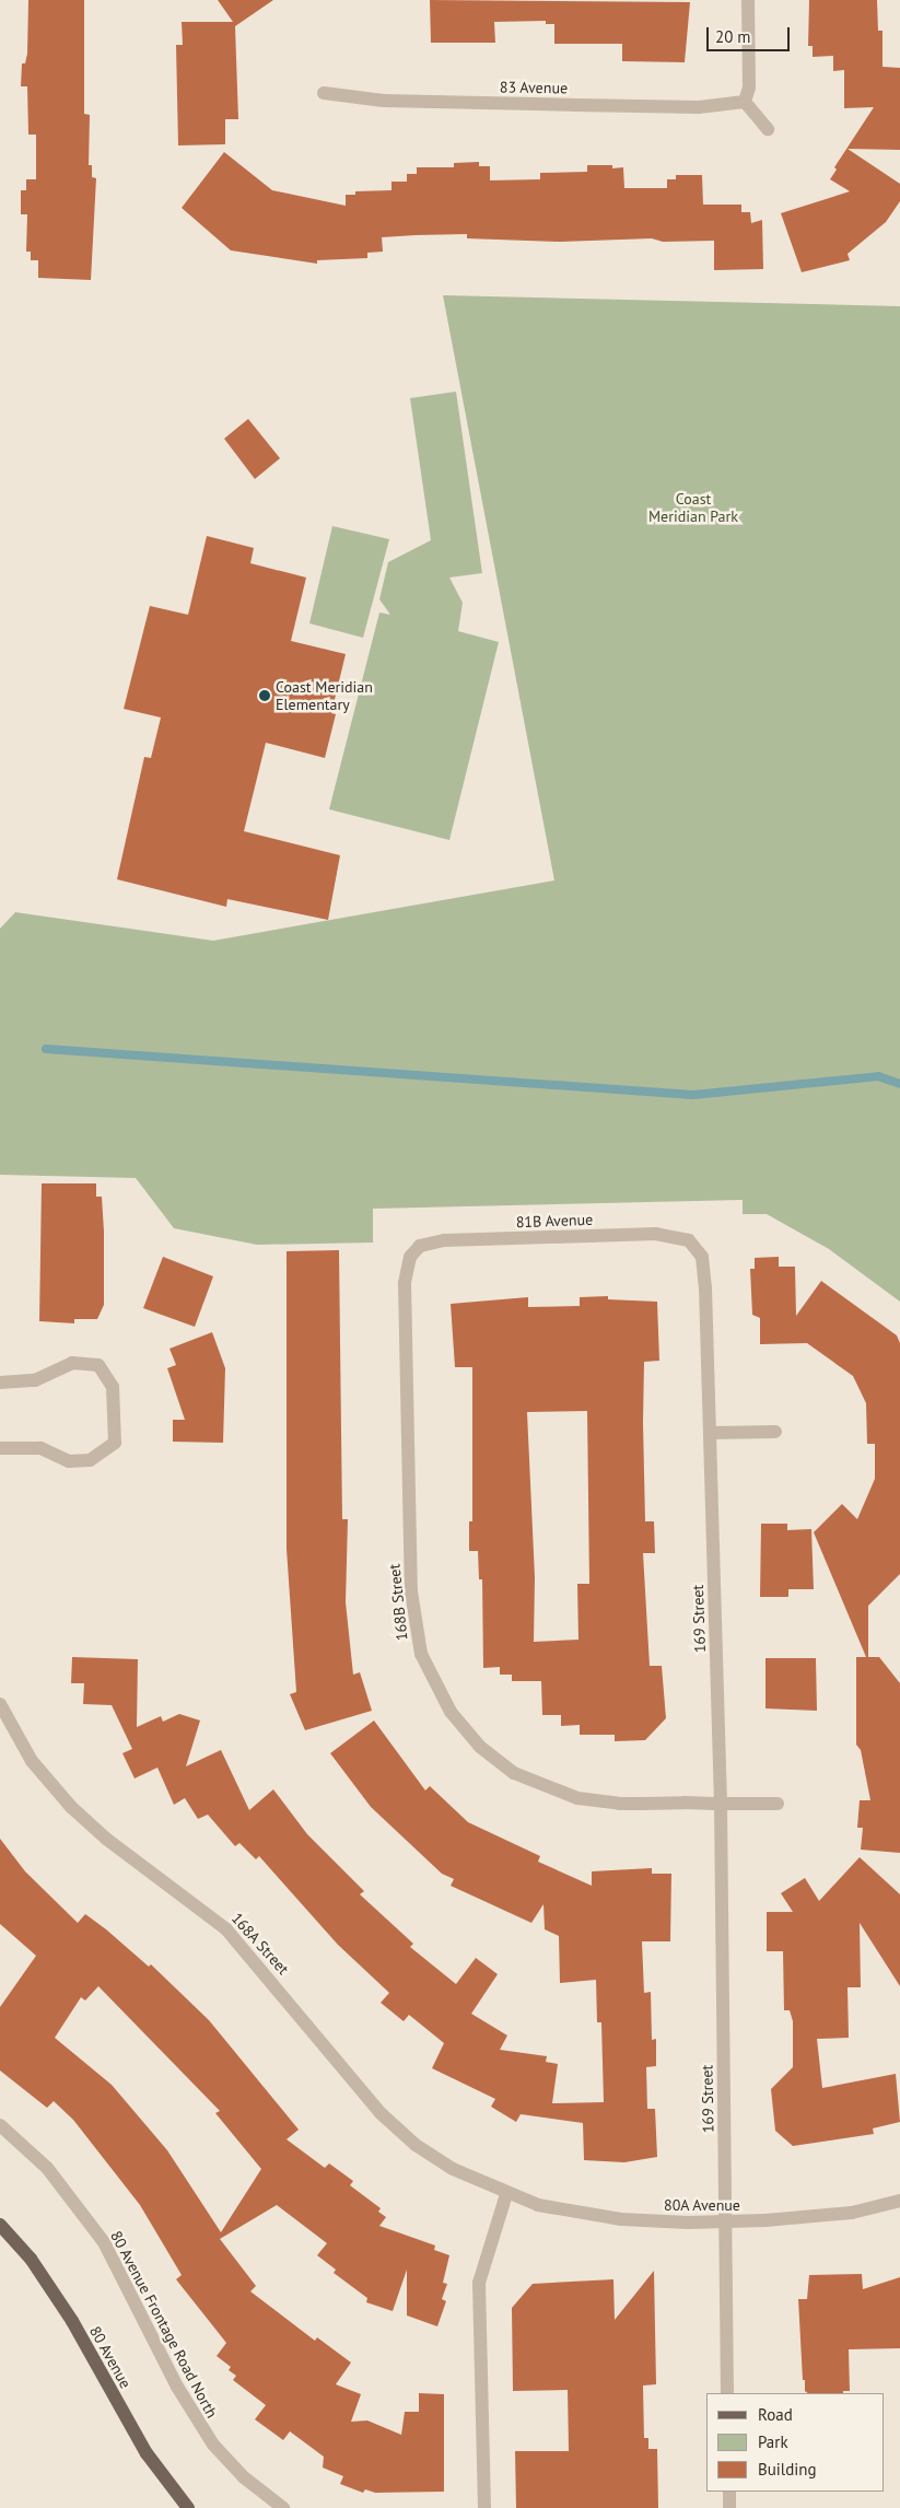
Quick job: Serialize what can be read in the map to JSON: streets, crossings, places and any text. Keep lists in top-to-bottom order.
{
  "streets": {
    "main road": ["80 Avenue"],
    "street": [
      "83 Avenue",
      "81B Avenue",
      "168B Street",
      "169 Street",
      "168A Street",
      "80A Avenue",
      "80 Avenue Frontage Road North"
    ]
  },
  "crossings": [
    ["81B Avenue", "168B Street"],
    ["81B Avenue", "169 Street"],
    ["168B Street", "169 Street"],
    ["169 Street", "80A Avenue"],
    ["168A Street", "80A Avenue"]
  ],
  "parks": ["Coast Meridian Park"],
  "places": ["Coast Meridian Elementary"],
  "legend": ["Road", "Park", "Building"],
  "scale_bar": "20 m"
}
